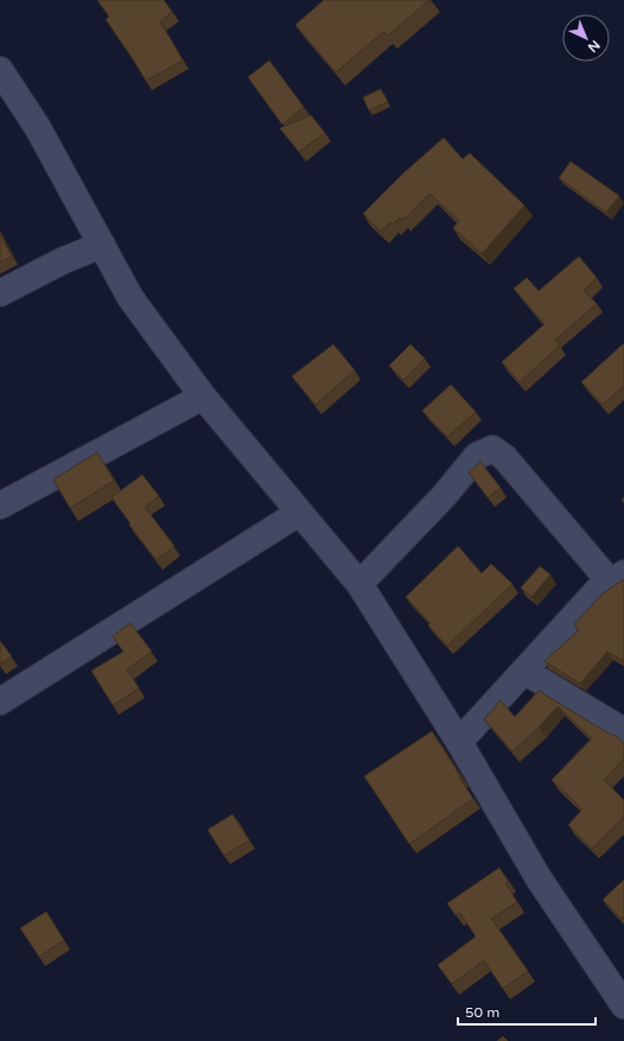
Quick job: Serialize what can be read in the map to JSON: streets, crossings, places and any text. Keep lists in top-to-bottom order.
{
  "scale_bar": "50 m",
  "north": "bottom right"
}
